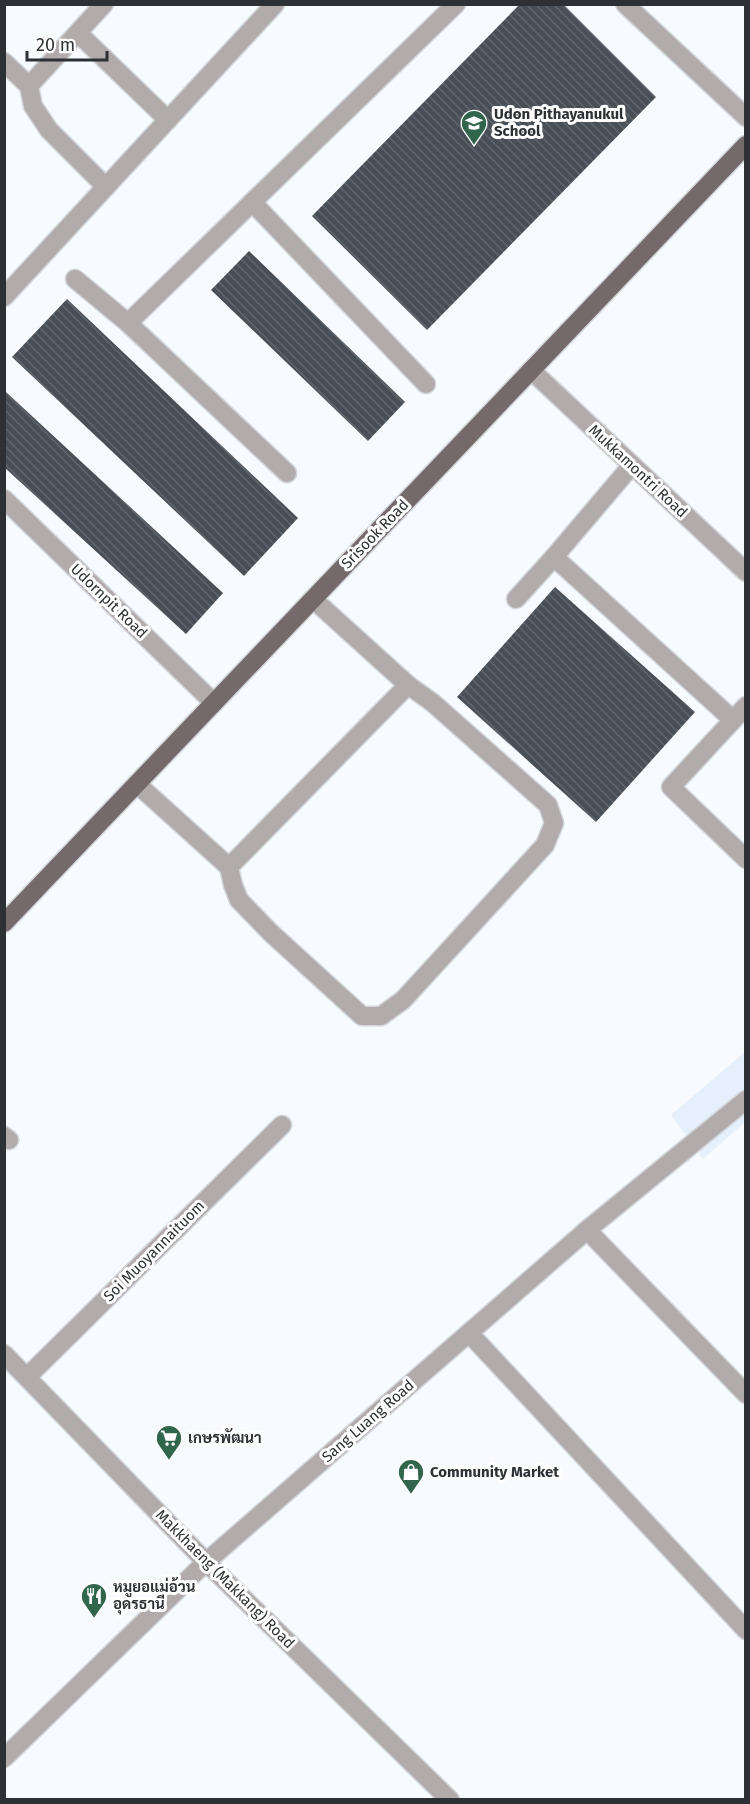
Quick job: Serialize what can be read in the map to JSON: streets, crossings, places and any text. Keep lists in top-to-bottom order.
{
  "streets": {
    "main road": ["Srisook Road"],
    "street": [
      "Mukkamontri Road",
      "Udornpit Road",
      "Soi Muoyannaituom",
      "Sang Luang Road",
      "Makkhaeng (Makkang) Road"
    ]
  },
  "crossings": [
    ["Mukkamontri Road", "Srisook Road"],
    ["Srisook Road", "Udornpit Road"],
    ["Soi Muoyannaituom", "Makkhaeng (Makkang) Road"],
    ["Sang Luang Road", "Makkhaeng (Makkang) Road"]
  ],
  "places": {
    "school or university": ["Udon Pithayanukul School"],
    "supermarket": ["เกษรพัฒนา"],
    "shop": ["Community Market"],
    "restaurant": ["หมูยอแม่อ้วน อุดรธานี"]
  },
  "scale_bar": "20 m"
}
